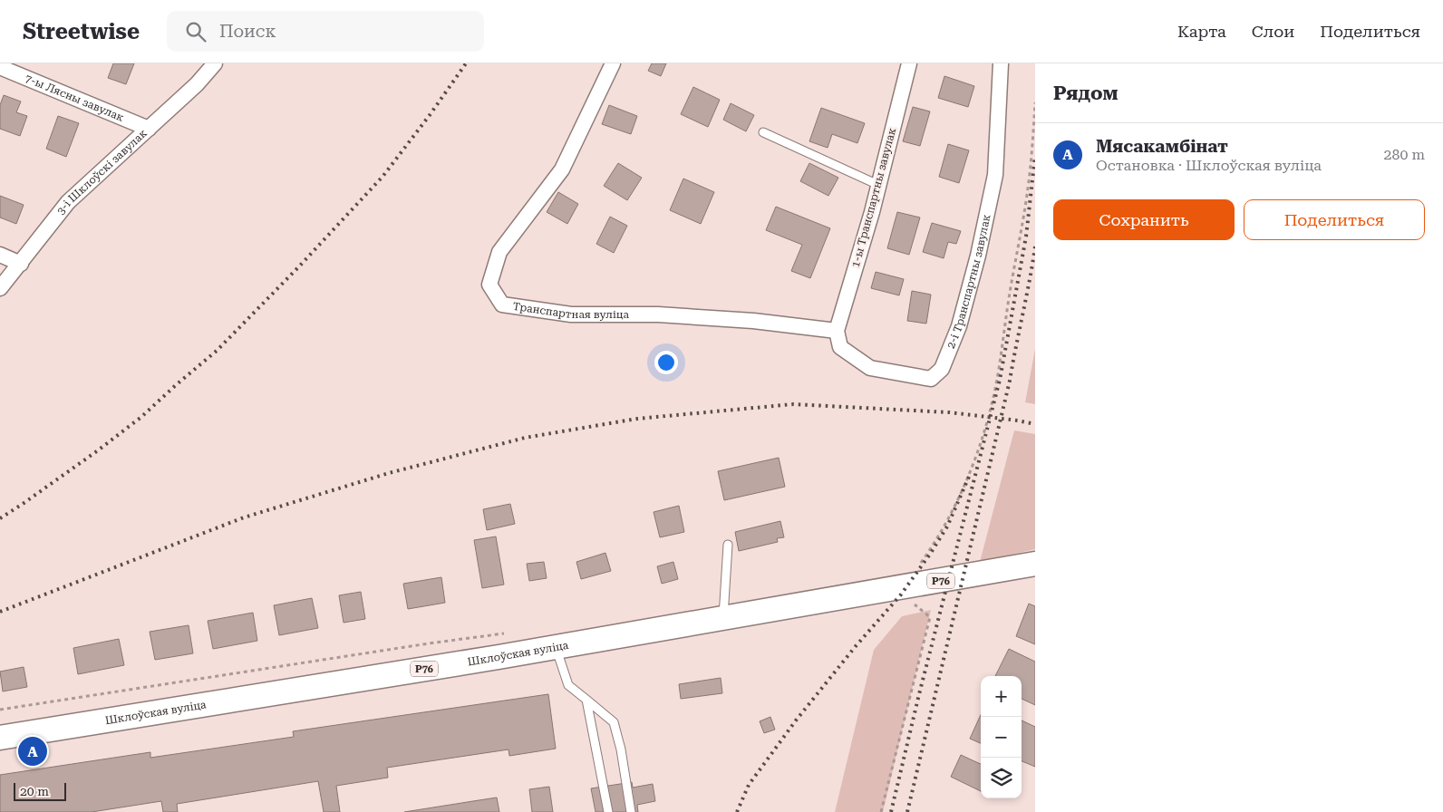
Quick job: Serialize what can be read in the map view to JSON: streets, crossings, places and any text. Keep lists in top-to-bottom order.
{
  "streets": {
    "main road": ["Р76", "Шклоўская вуліца"],
    "street": [
      "7-ы Лясны завулак",
      "3-і Шклоўскі завулак",
      "1-ы Транспартны завулак",
      "2-і Транспартны завулак",
      "Транспартная вуліца"
    ]
  },
  "crossings": [
    ["7-ы Лясны завулак", "3-і Шклоўскі завулак"],
    ["1-ы Транспартны завулак", "2-і Транспартны завулак"],
    ["1-ы Транспартны завулак", "Транспартная вуліца"],
    ["2-і Транспартны завулак", "Транспартная вуліца"]
  ],
  "scale_bar": "20 m",
  "page": {
    "header": "Streetwise",
    "search": "Поиск",
    "nav": ["Карта", "Слои", "Поделиться"],
    "heading": "Рядом",
    "list": [
      {
        "mark": "A",
        "name": "Мясакамбінат",
        "note": "Остановка · Шклоўская вуліца",
        "value": "280 m"
      }
    ],
    "buttons": ["Сохранить", "Поделиться"],
    "map_buttons": ["+", "−"],
    "pins": "A",
    "scale": "20 m"
  }
}
